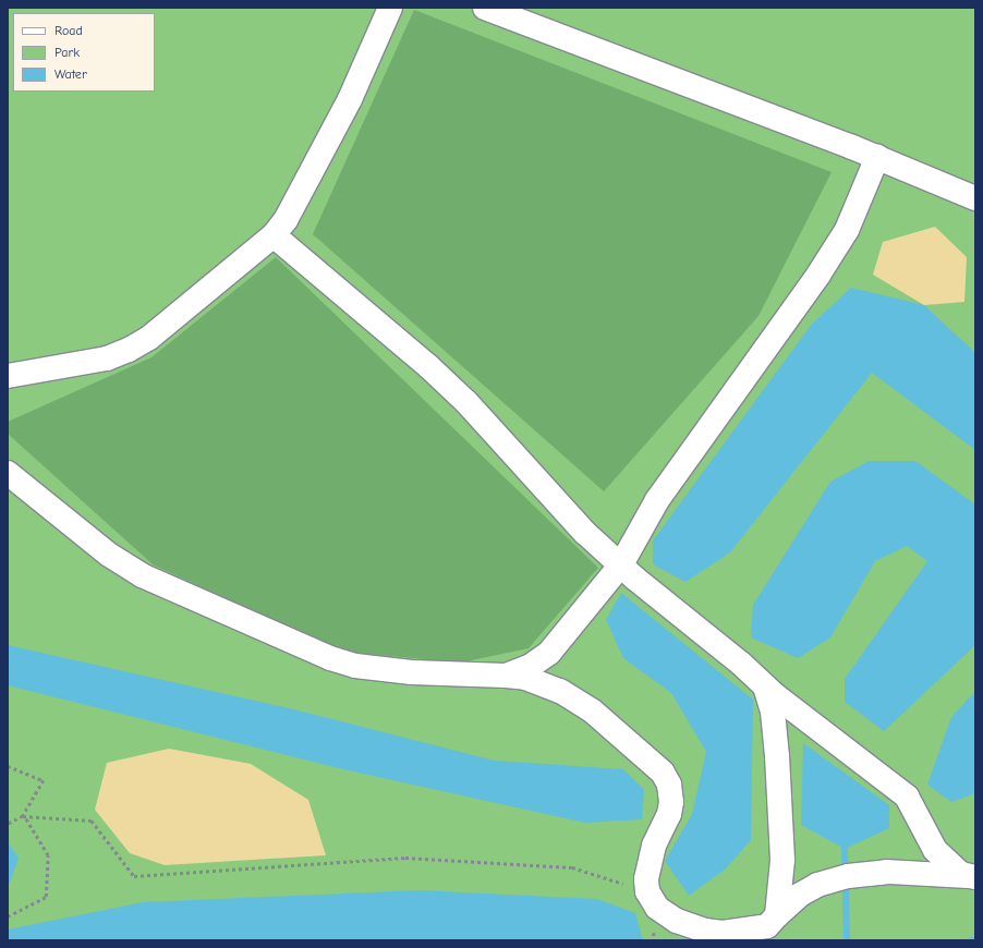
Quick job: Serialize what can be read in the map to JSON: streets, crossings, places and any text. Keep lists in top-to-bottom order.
{
  "legend": ["Road", "Park", "Water"]
}
